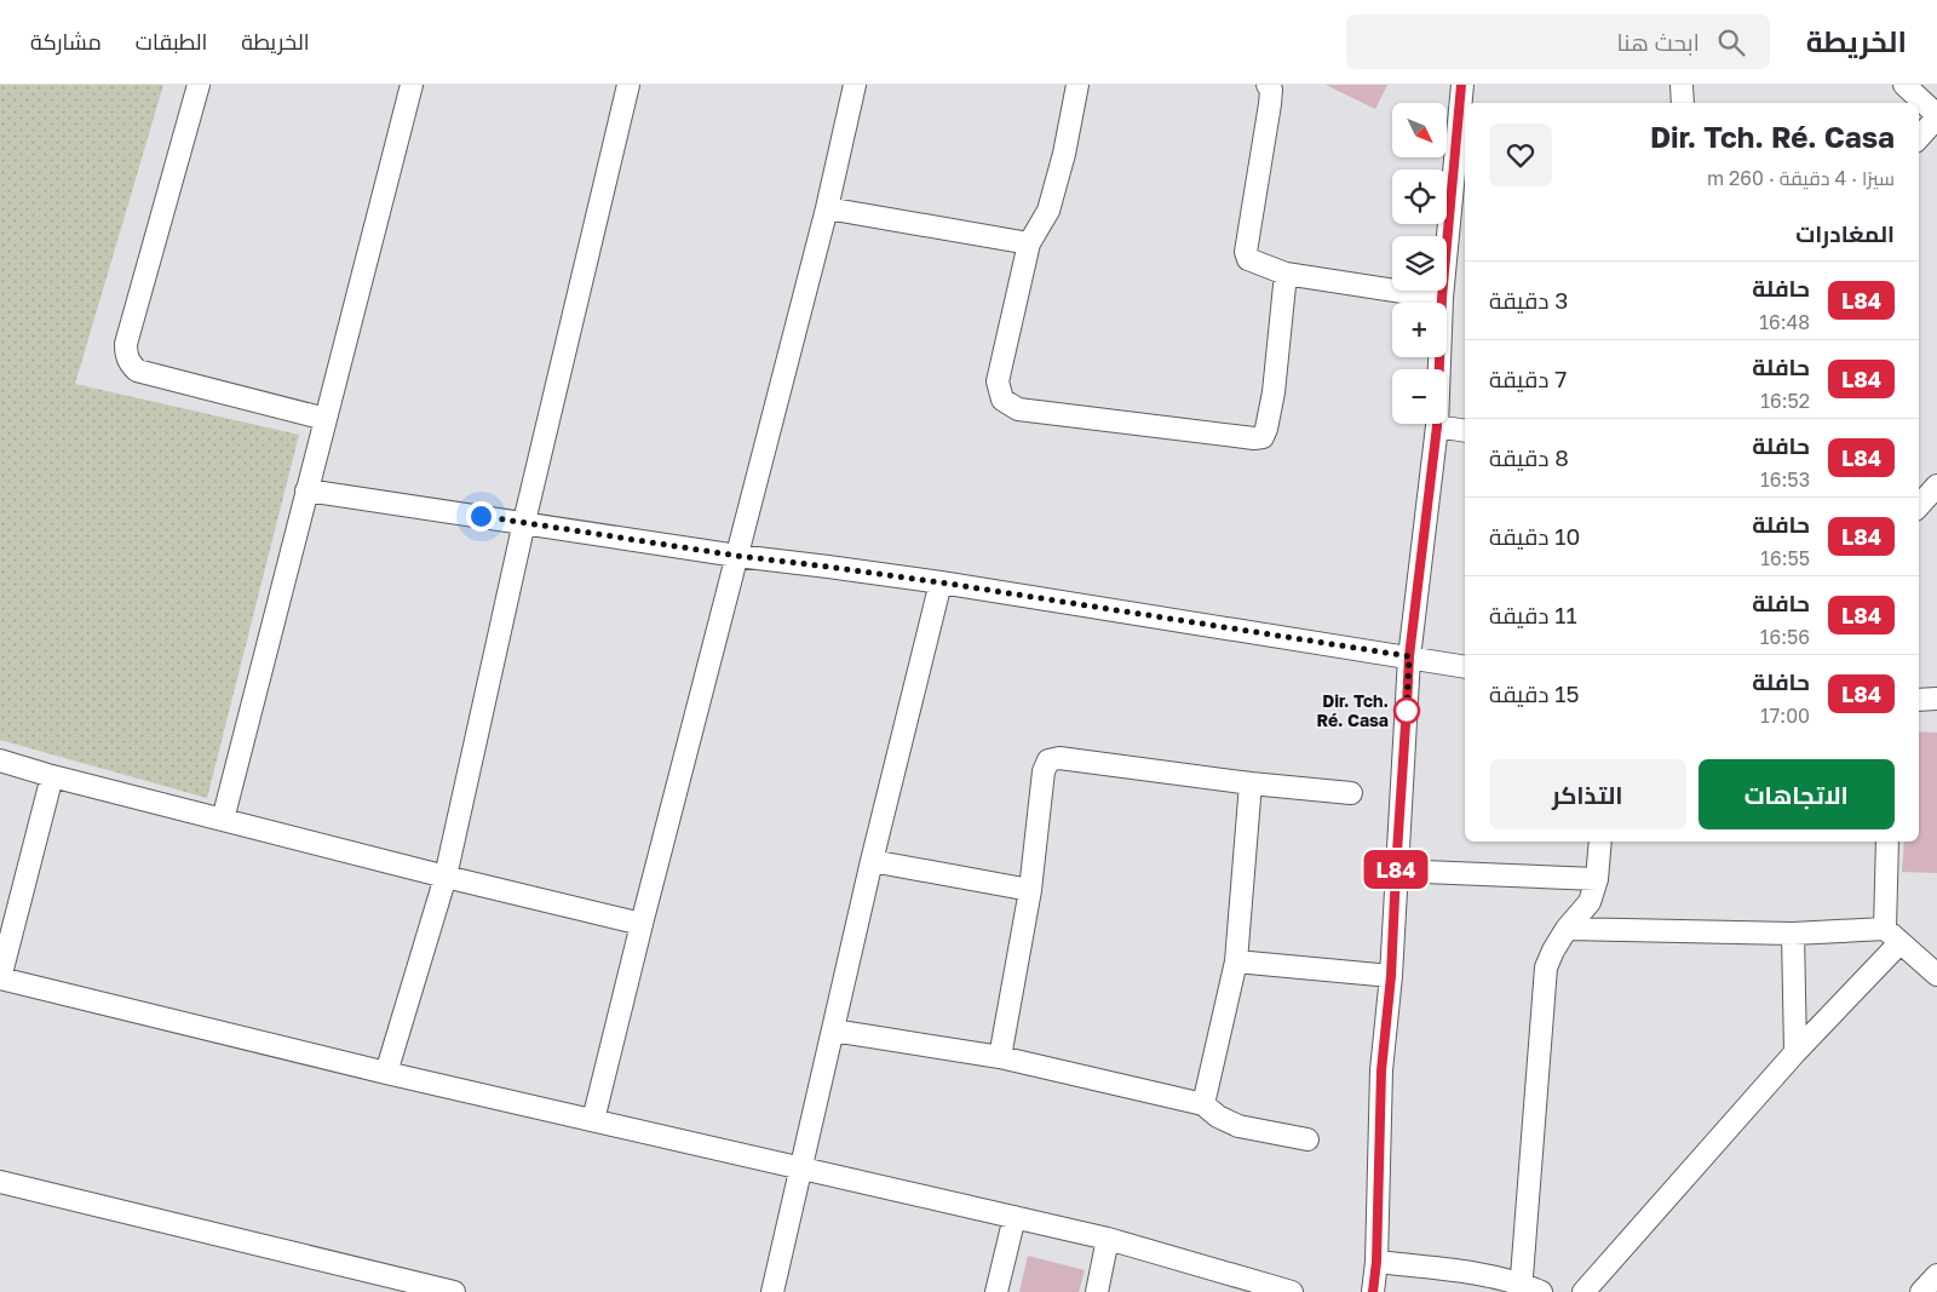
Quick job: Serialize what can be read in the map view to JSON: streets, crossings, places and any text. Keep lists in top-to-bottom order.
{
  "places": ["Dir. Tch. Ré. Casa"],
  "lines": ["bus line L84"],
  "north": "bottom right",
  "page": {
    "header": "الخريطة",
    "search": "ابحث هنا",
    "nav": ["الخريطة", "الطبقات", "مشاركة"],
    "on_map": "L84",
    "map_buttons": ["+", "−"],
    "heading": [
      ["Dir. Tch. Ré. Casa", "سيرًا · 4 دقيقة · 260 m"],
      "المغادرات"
    ],
    "list": [
      {
        "mark": "L84",
        "name": "حافلة",
        "note": "16:48",
        "value": "3 دقيقة"
      },
      {
        "mark": "L84",
        "name": "حافلة",
        "note": "16:52",
        "value": "7 دقيقة"
      },
      {
        "mark": "L84",
        "name": "حافلة",
        "note": "16:53",
        "value": "8 دقيقة"
      },
      {
        "mark": "L84",
        "name": "حافلة",
        "note": "16:55",
        "value": "10 دقيقة"
      },
      {
        "mark": "L84",
        "name": "حافلة",
        "note": "16:56",
        "value": "11 دقيقة"
      },
      {
        "mark": "L84",
        "name": "حافلة",
        "note": "17:00",
        "value": "15 دقيقة"
      }
    ],
    "buttons": ["الاتجاهات", "التذاكر"]
  }
}
